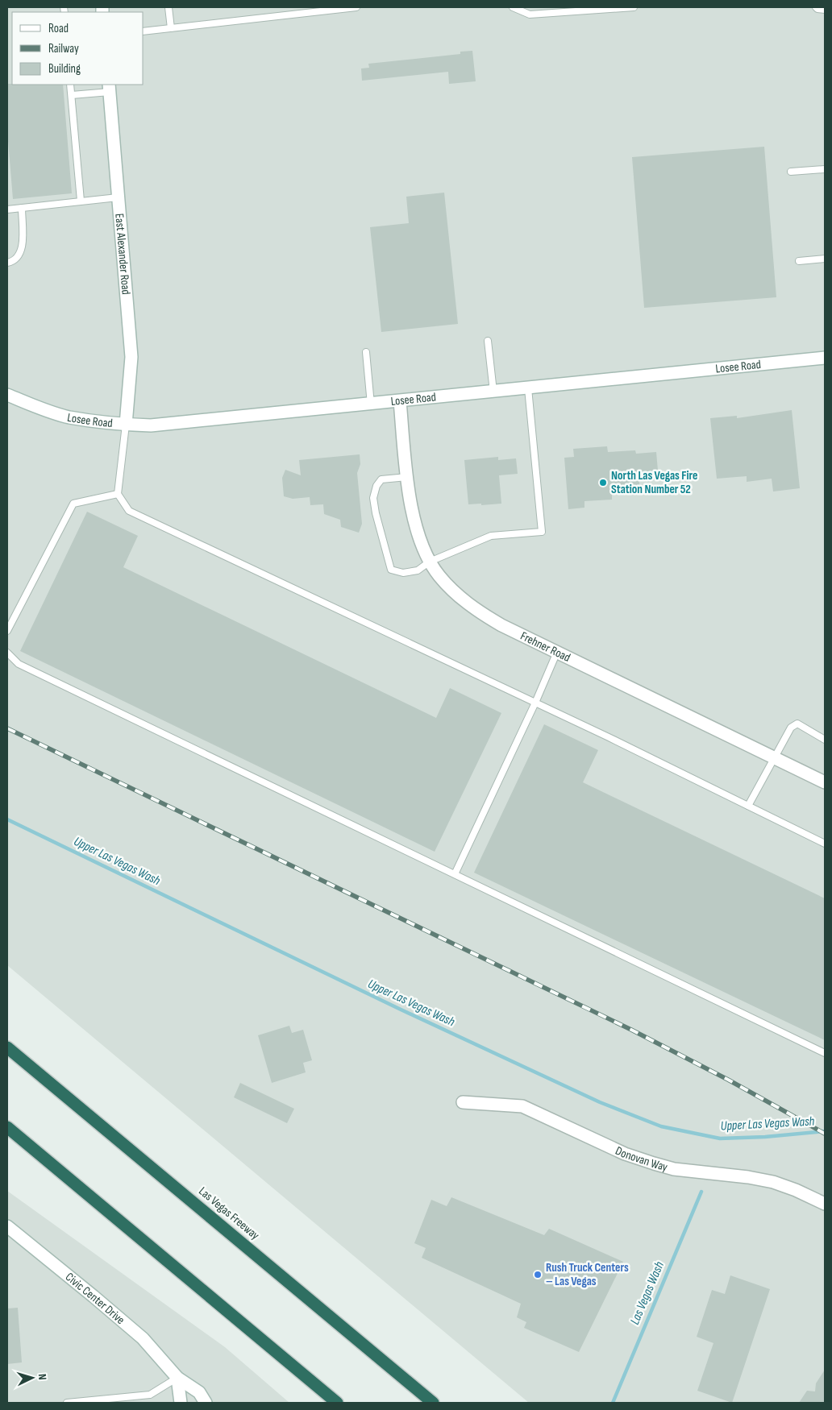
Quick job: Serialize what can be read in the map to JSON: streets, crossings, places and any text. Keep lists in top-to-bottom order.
{
  "streets": {
    "highway": ["Las Vegas Freeway"],
    "street": [
      "East Alexander Road",
      "Losee Road",
      "Frehner Road",
      "Donovan Way",
      "Civic Center Drive"
    ]
  },
  "crossings": [
    ["East Alexander Road", "Losee Road"],
    ["Losee Road", "Frehner Road"]
  ],
  "water": ["Upper Las Vegas Wash", "Las Vegas Wash"],
  "places": ["North Las Vegas Fire Station Number 52", "Rush Truck Centers – Las Vegas"],
  "legend": ["Road", "Railway", "Building"],
  "north": "right"
}
